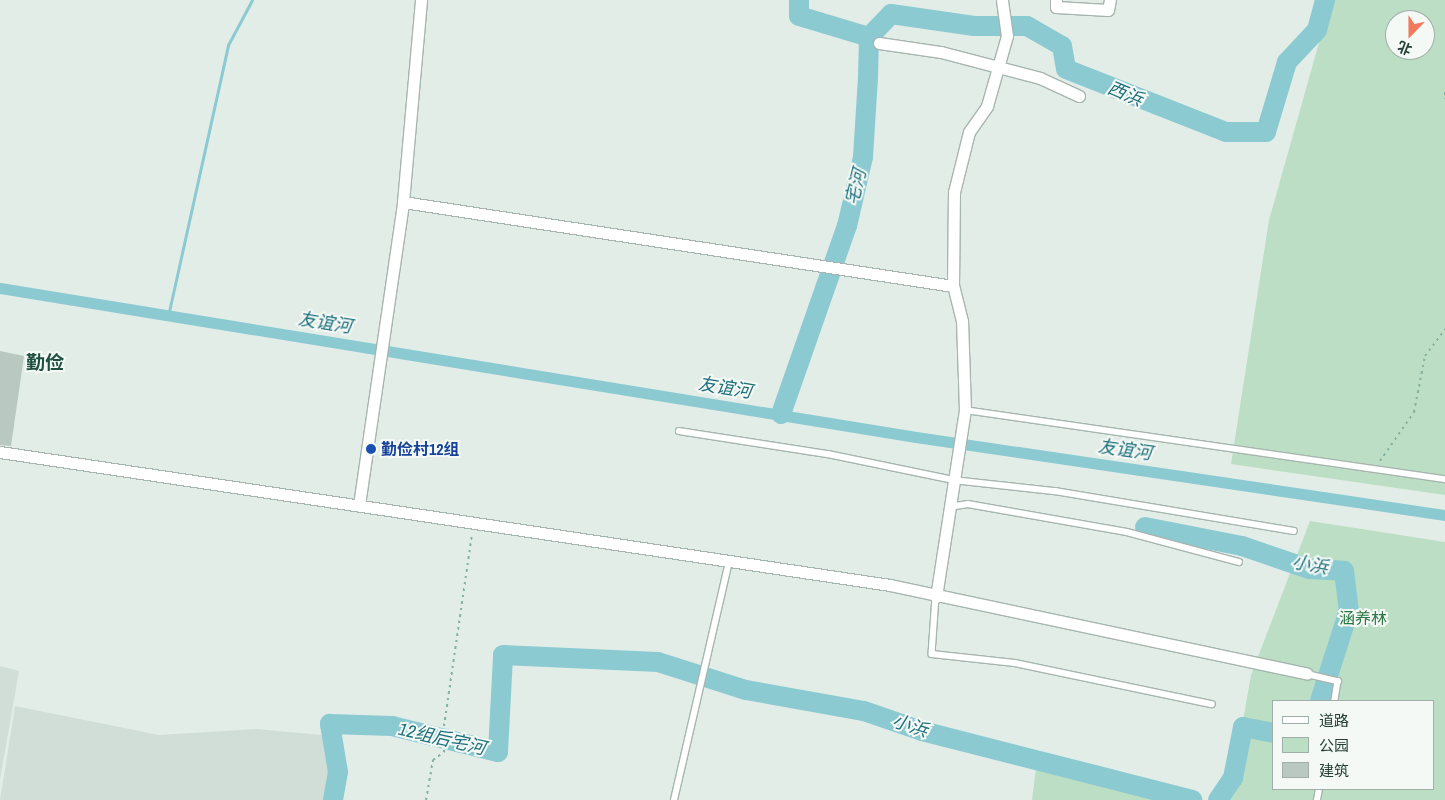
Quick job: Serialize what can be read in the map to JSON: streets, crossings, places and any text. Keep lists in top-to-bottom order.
{
  "districts": ["勤俭"],
  "water": [
    "西浜",
    "宅河",
    "友谊河",
    "小浜",
    "12组后宅河"
  ],
  "parks": ["涵养林"],
  "places": ["勤俭村12组"],
  "legend": ["道路", "公园", "建筑"],
  "north": "bottom"
}
